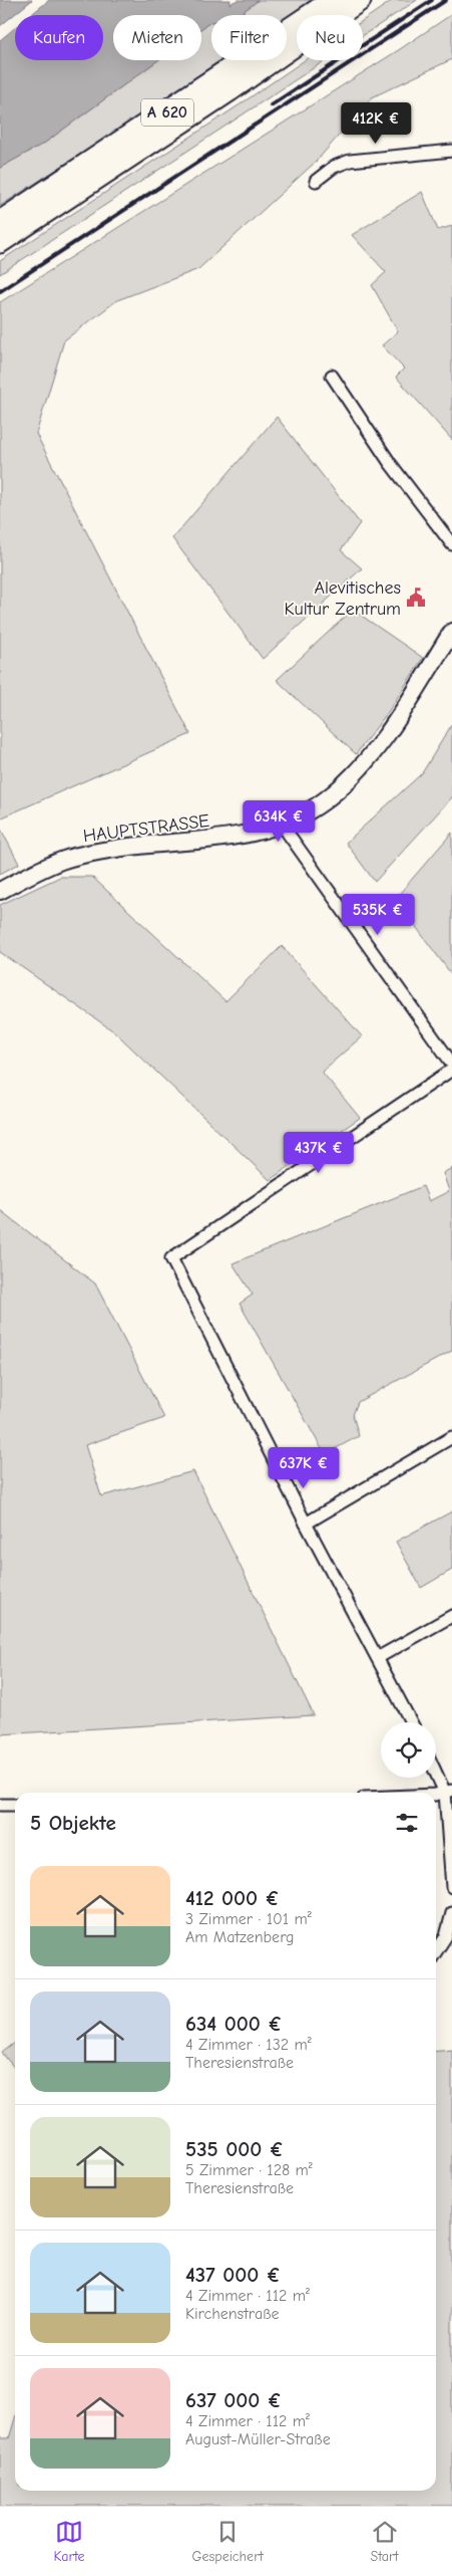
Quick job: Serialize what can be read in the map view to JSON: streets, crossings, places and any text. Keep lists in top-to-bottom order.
{
  "streets": {
    "highway": ["A 620"],
    "main road": ["HAUPTSTRASSE"]
  },
  "places": {
    "public building": ["Alevitisches Kultur Zentrum"]
  },
  "page": {
    "chip": [
      "Kaufen",
      "Mieten",
      "Filter",
      "Neu"
    ],
    "price": [
      "412K €",
      "634K €",
      "535K €",
      "437K €",
      "637K €"
    ],
    "heading": "5 Objekte",
    "list": [
      {
        "name": "412 000 €",
        "note": "3 Zimmer · 101 m² · Am Matzenberg"
      },
      {
        "name": "634 000 €",
        "note": "4 Zimmer · 132 m² · Theresienstraße"
      },
      {
        "name": "535 000 €",
        "note": "5 Zimmer · 128 m² · Theresienstraße"
      },
      {
        "name": "437 000 €",
        "note": "4 Zimmer · 112 m² · Kirchenstraße"
      },
      {
        "name": "637 000 €",
        "note": "4 Zimmer · 112 m² · August-Müller-Straße"
      }
    ],
    "tabs": ["Karte", "Gespeichert", "Start"]
  }
}
